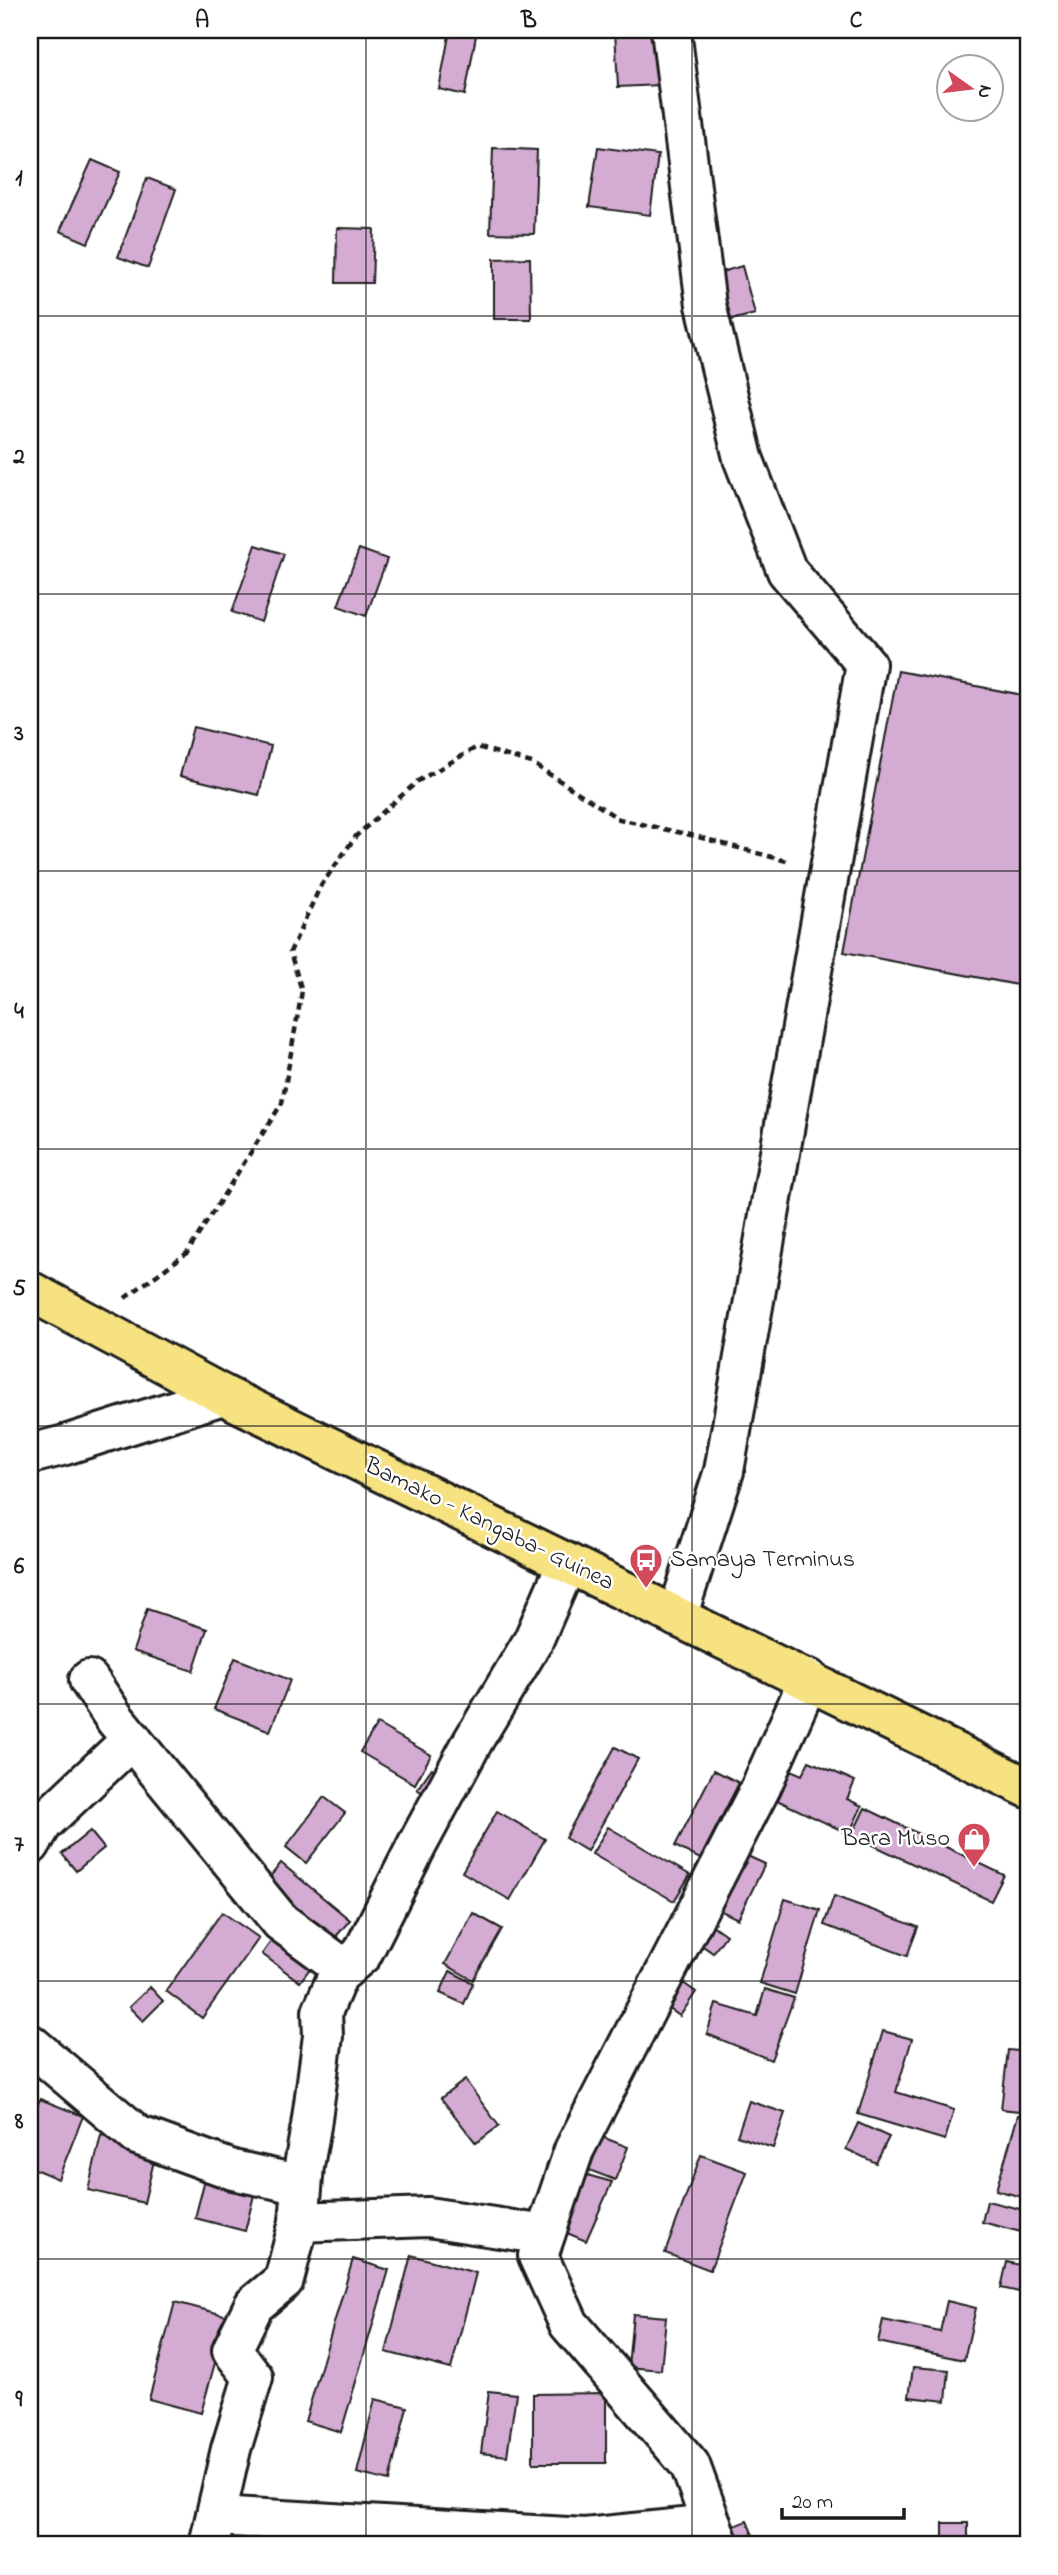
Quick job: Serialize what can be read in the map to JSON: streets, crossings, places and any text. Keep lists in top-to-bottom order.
{
  "streets": {
    "main road": ["Bamako - Kangaba- Guinea"]
  },
  "places": {
    "bus stop": ["Samaya Terminus"],
    "shop": ["Bara Muso"]
  },
  "scale_bar": "20 m",
  "north": "right",
  "grid": {
    "columns": ["A", "B", "C"],
    "rows": [
      "1",
      "2",
      "3",
      "4",
      "5",
      "6",
      "7",
      "8",
      "9"
    ]
  }
}
